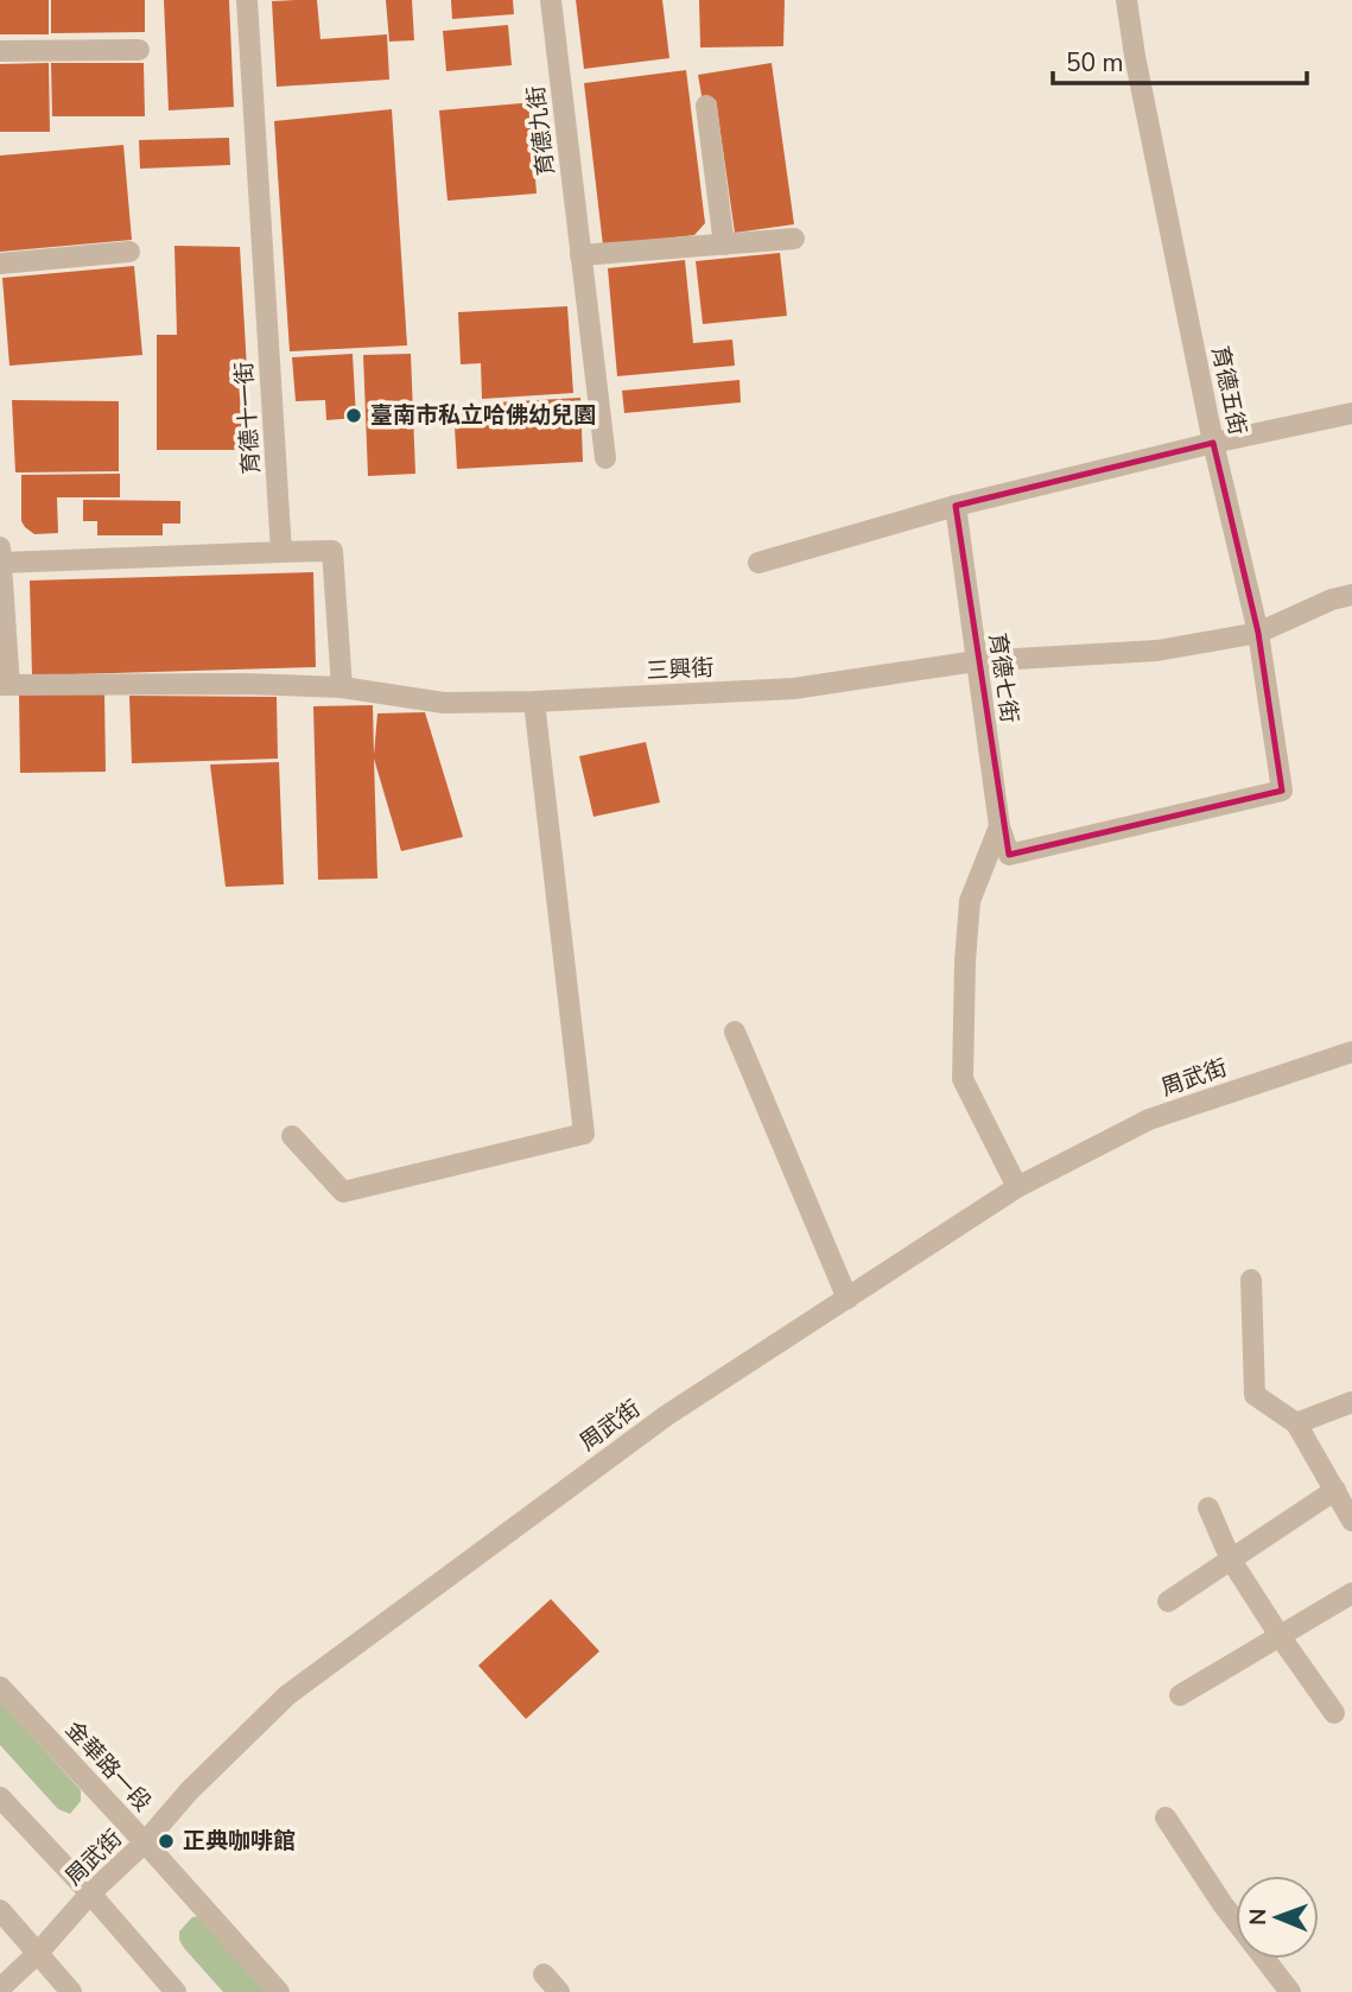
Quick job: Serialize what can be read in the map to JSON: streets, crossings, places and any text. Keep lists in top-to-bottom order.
{
  "streets": {
    "street": [
      "育德九街",
      "育德五街",
      "育德十一街",
      "三興街",
      "育德七街",
      "周武街",
      "金華路一段"
    ]
  },
  "crossings": [
    ["育德五街", "三興街"],
    ["育德五街", "育德七街"],
    ["三興街", "育德七街"],
    ["周武街", "金華路一段"]
  ],
  "places": ["臺南市私立哈佛幼兒園", "正典咖啡館"],
  "scale_bar": "50 m",
  "north": "left"
}
